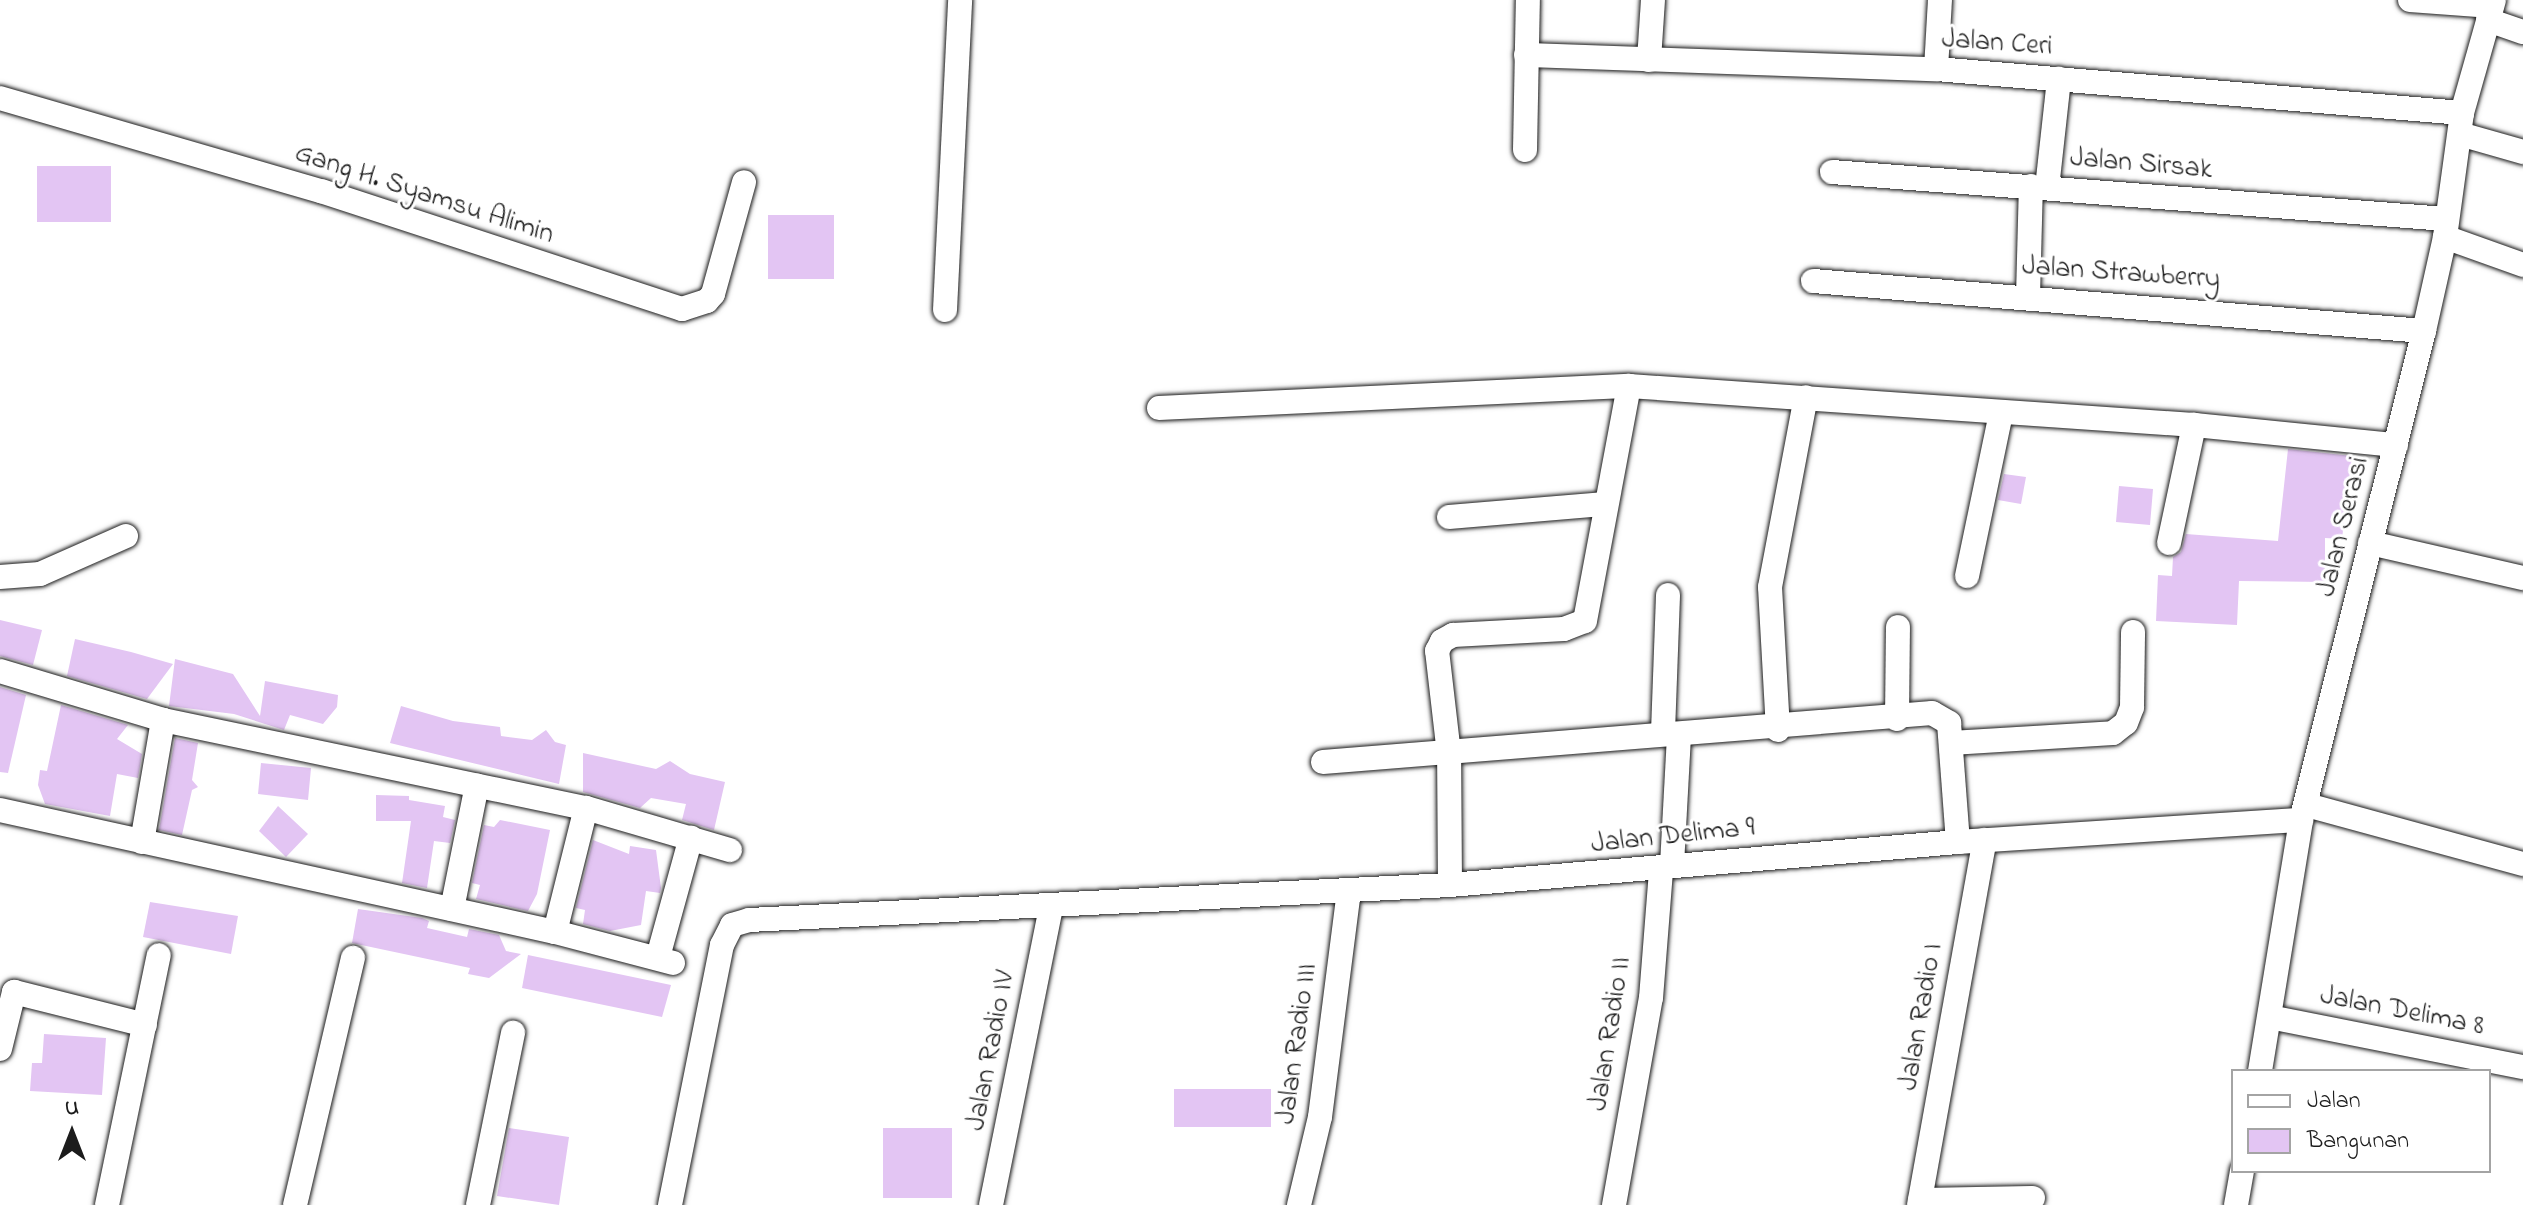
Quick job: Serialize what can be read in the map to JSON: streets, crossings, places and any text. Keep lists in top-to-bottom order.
{
  "streets": {
    "street": [
      "Jalan Ceri",
      "Jalan Sirsak",
      "Gang H. Syamsu Alimin",
      "Jalan Strawberry",
      "Jalan Serasi",
      "Jalan Delima 9",
      "Jalan Delima 8",
      "Jalan Radio I",
      "Jalan Radio II",
      "Jalan Radio III",
      "Jalan Radio IV"
    ]
  },
  "crossings": [
    ["Jalan Ceri", "Jalan Serasi"],
    ["Jalan Sirsak", "Jalan Serasi"],
    ["Jalan Strawberry", "Jalan Serasi"],
    ["Jalan Serasi", "Jalan Delima 9"],
    ["Jalan Serasi", "Jalan Delima 8"],
    ["Jalan Delima 9", "Jalan Radio I"],
    ["Jalan Delima 9", "Jalan Radio II"],
    ["Jalan Delima 9", "Jalan Radio III"],
    ["Jalan Delima 9", "Jalan Radio IV"]
  ],
  "legend": ["Jalan", "Bangunan"],
  "north": "top"
}
